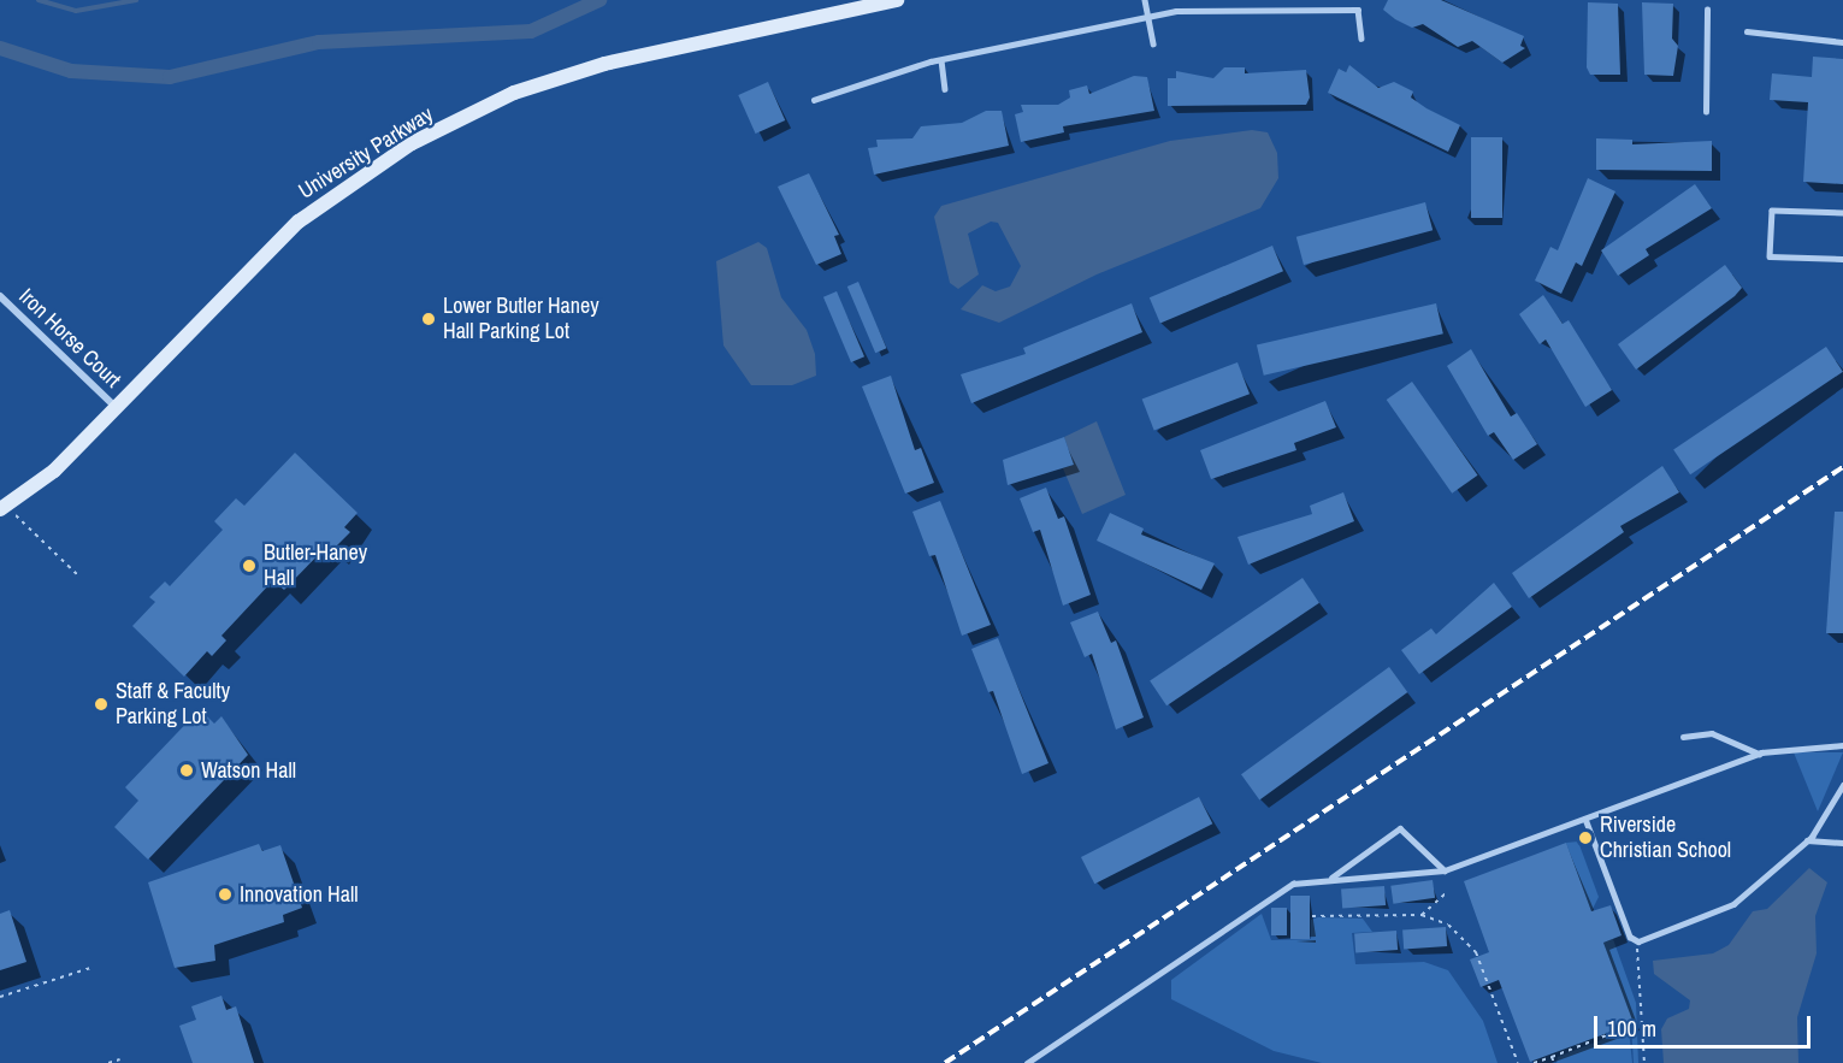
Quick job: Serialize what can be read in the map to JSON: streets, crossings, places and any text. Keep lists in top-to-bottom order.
{
  "streets": {
    "main road": ["University Parkway"],
    "street": ["Iron Horse Court"]
  },
  "crossings": [
    ["University Parkway", "Iron Horse Court"]
  ],
  "places": [
    "Lower Butler Haney Hall Parking Lot",
    "Butler-Haney Hall",
    "Staff & Faculty Parking Lot",
    "Watson Hall",
    "Riverside Christian School",
    "Innovation Hall"
  ],
  "scale_bar": "100 m"
}
